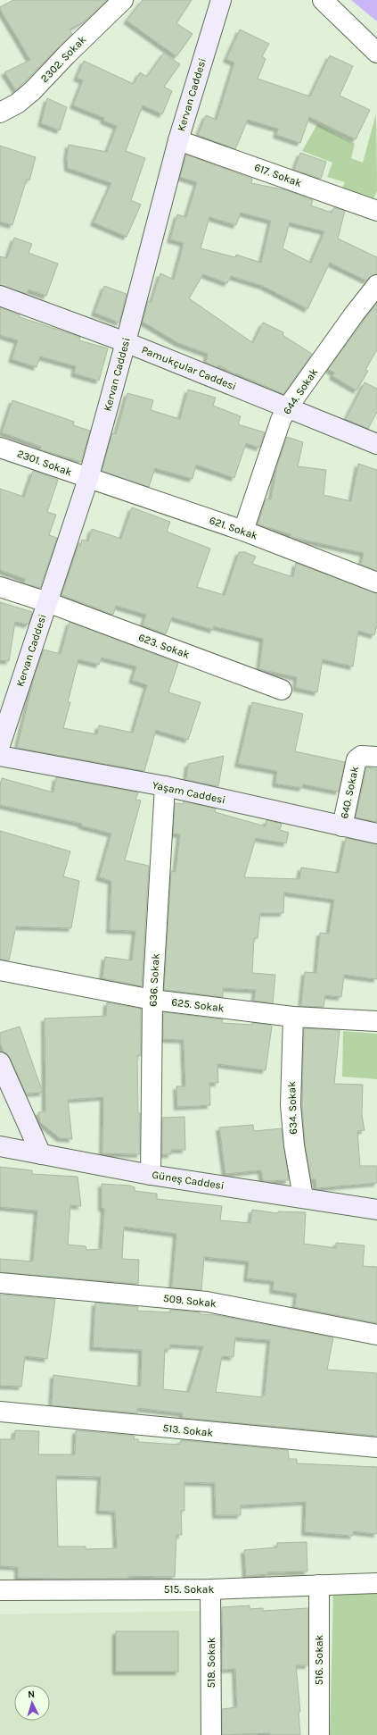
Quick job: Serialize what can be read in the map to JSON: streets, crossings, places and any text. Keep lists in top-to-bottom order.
{
  "streets": {
    "street": [
      "2302. Sokak",
      "Kervan Caddesi",
      "617. Sokak",
      "Pamukçular Caddesi",
      "644. Sokak",
      "2301. Sokak",
      "621. Sokak",
      "623. Sokak",
      "Yaşam Caddesi",
      "640. Sokak",
      "636. Sokak",
      "625. Sokak",
      "634. Sokak",
      "Güneş Caddesi",
      "509. Sokak",
      "513. Sokak",
      "515. Sokak",
      "516. Sokak",
      "518. Sokak"
    ]
  },
  "crossings": [
    ["Kervan Caddesi", "617. Sokak"],
    ["Kervan Caddesi", "Pamukçular Caddesi"],
    ["Kervan Caddesi", "2301. Sokak"],
    ["Kervan Caddesi", "621. Sokak"],
    ["Kervan Caddesi", "623. Sokak"],
    ["Pamukçular Caddesi", "644. Sokak"],
    ["644. Sokak", "621. Sokak"],
    ["2301. Sokak", "621. Sokak"],
    ["Yaşam Caddesi", "640. Sokak"],
    ["Yaşam Caddesi", "636. Sokak"],
    ["636. Sokak", "625. Sokak"],
    ["636. Sokak", "Güneş Caddesi"],
    ["625. Sokak", "634. Sokak"],
    ["634. Sokak", "Güneş Caddesi"],
    ["515. Sokak", "516. Sokak"],
    ["515. Sokak", "518. Sokak"]
  ],
  "north": "top"
}
